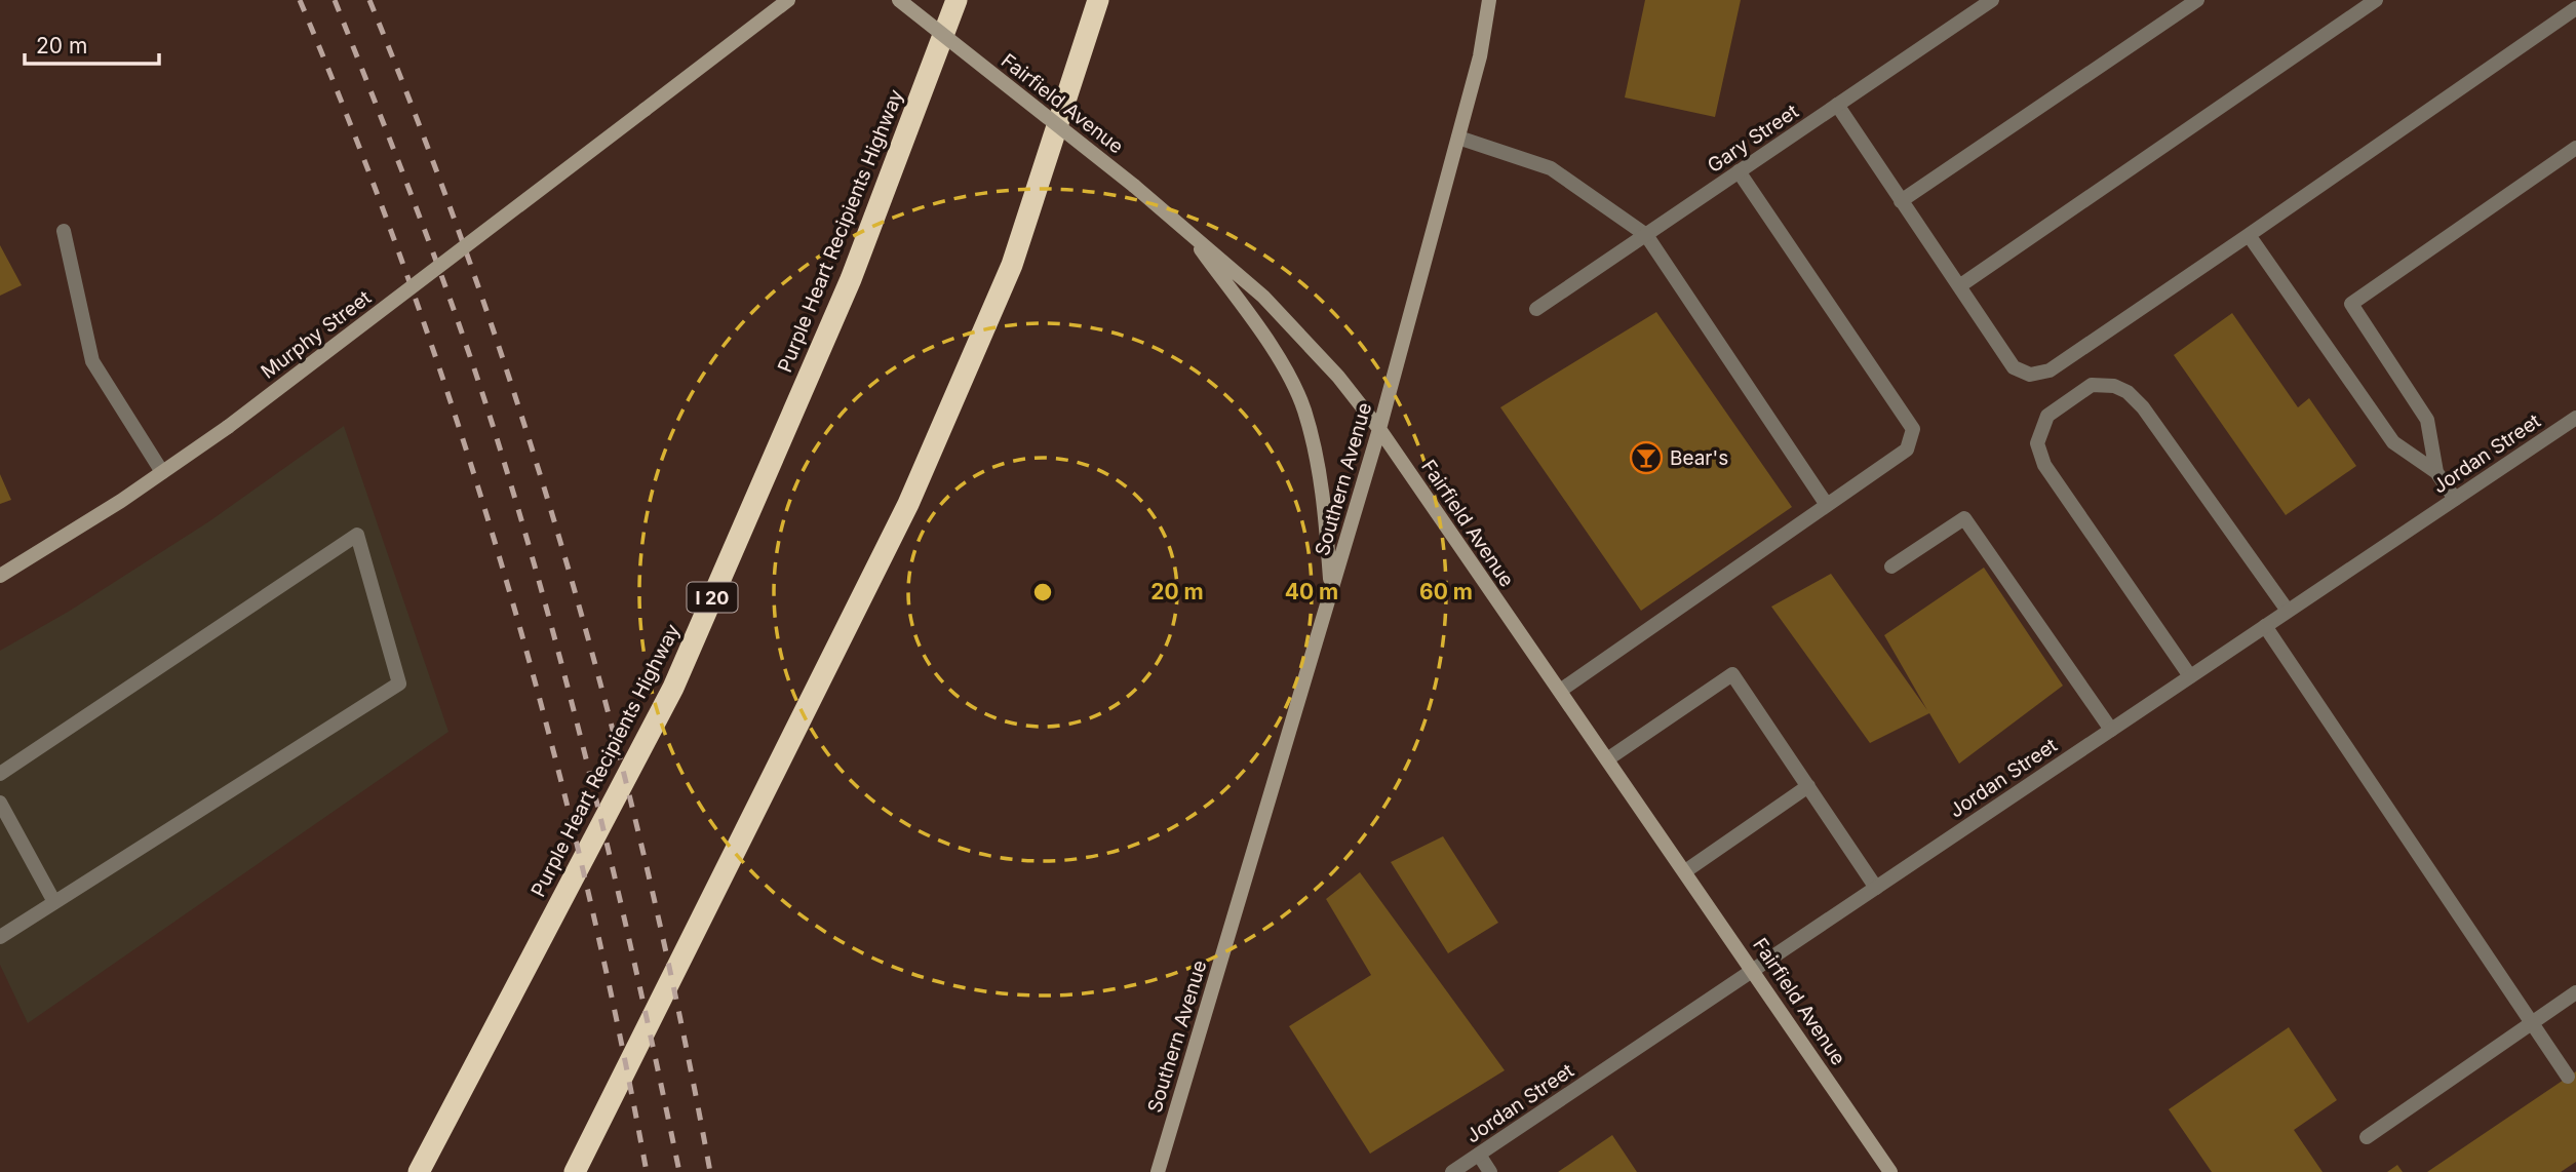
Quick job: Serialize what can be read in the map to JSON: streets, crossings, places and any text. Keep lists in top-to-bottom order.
{
  "streets": {
    "highway": ["Purple Heart Recipients Highway", "I 20"],
    "street": [
      "Fairfield Avenue",
      "Gary Street",
      "Murphy Street",
      "Jordan Street",
      "Southern Avenue"
    ]
  },
  "crossings": [
    ["Fairfield Avenue", "Jordan Street"],
    ["Fairfield Avenue", "Southern Avenue"]
  ],
  "places": {
    "bar": ["Bear's"]
  },
  "scale_bar": "20 m",
  "rings": ["20 m", "40 m", "60 m"]
}
